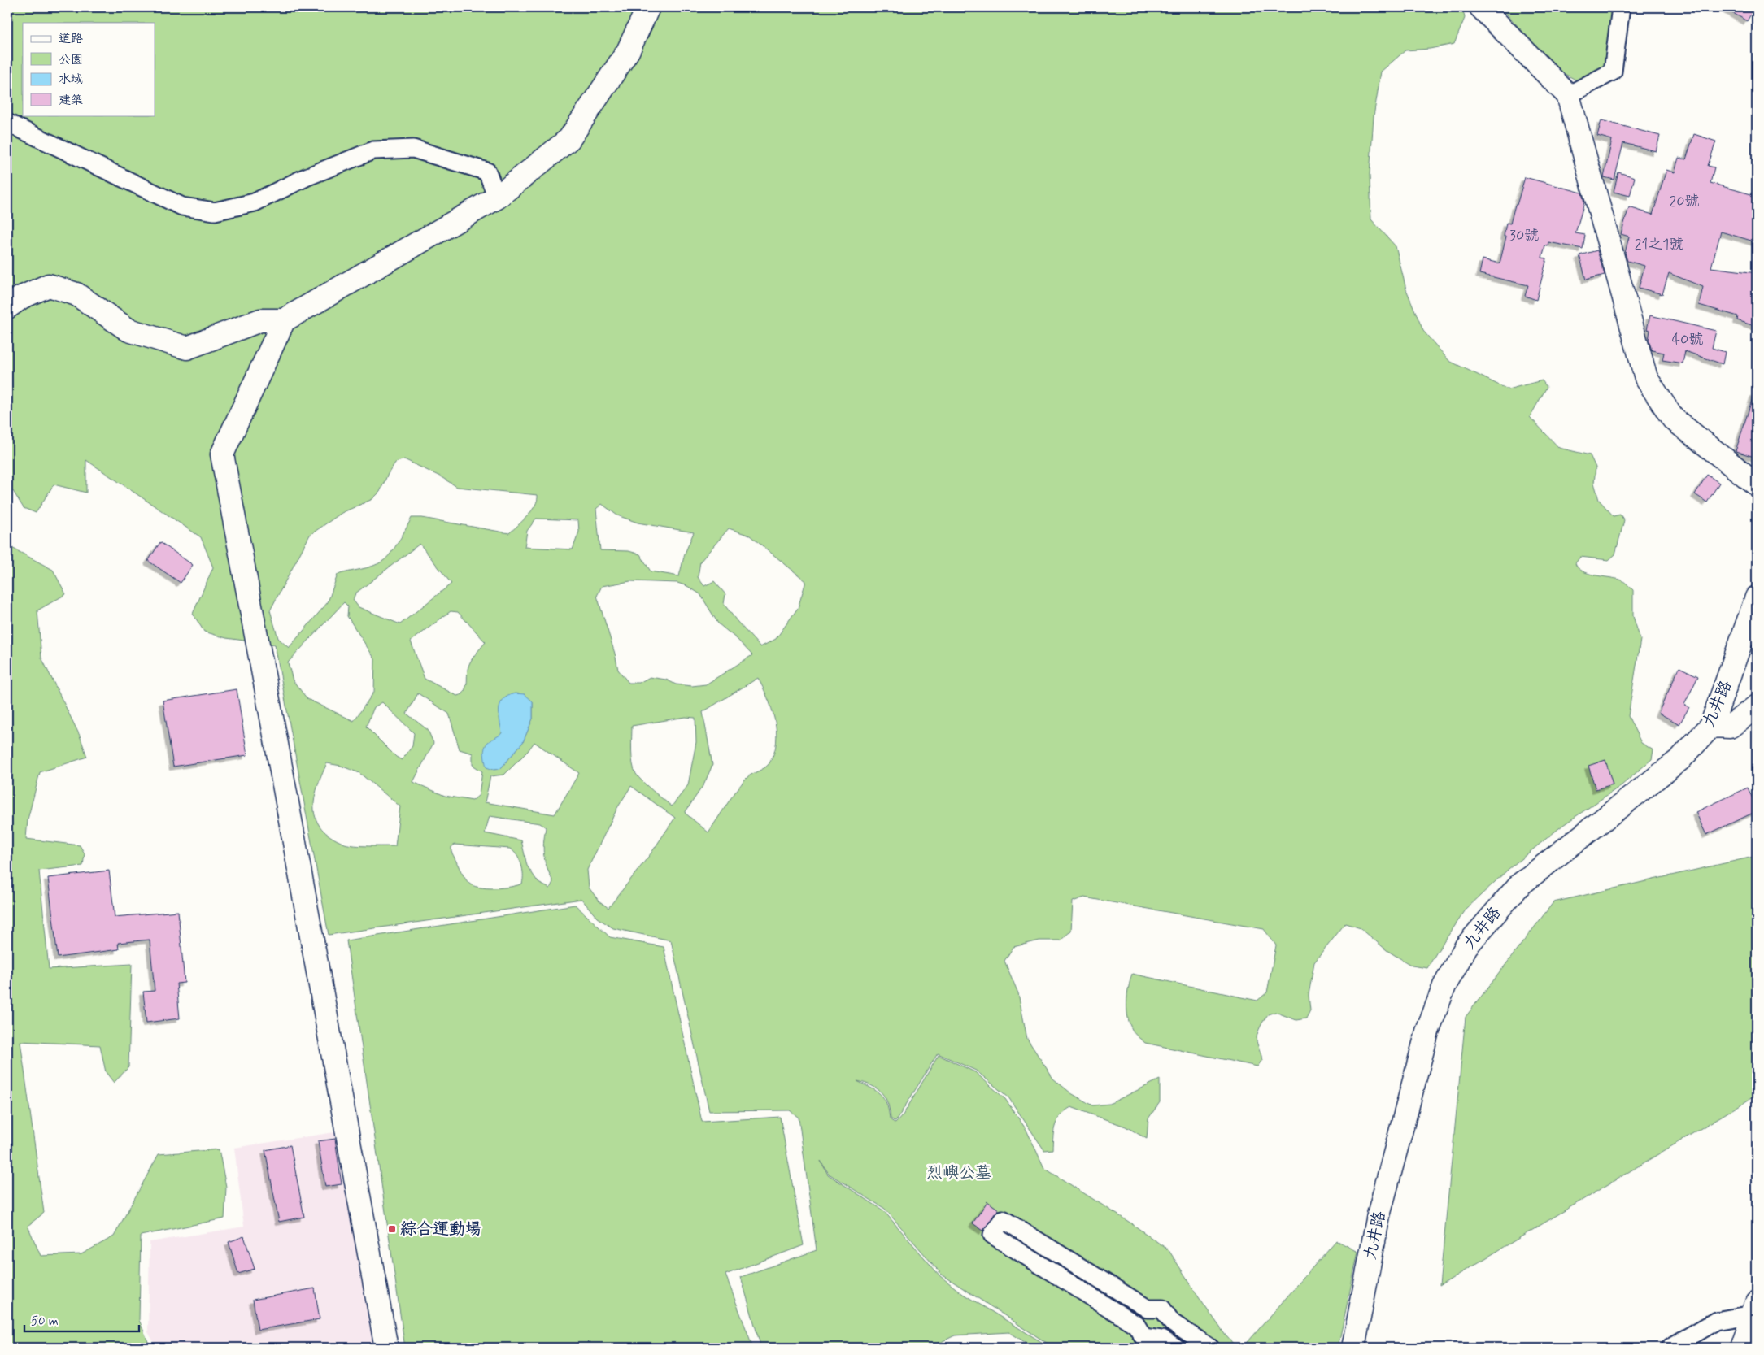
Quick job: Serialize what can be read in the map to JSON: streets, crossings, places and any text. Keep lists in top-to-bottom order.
{
  "streets": {
    "street": ["九井路"]
  },
  "parks": ["烈嶼公墓"],
  "places": {
    "transit": ["綜合運動場"]
  },
  "house_numbers": [
    "20號",
    "30號",
    "21之1號",
    "40號"
  ],
  "legend": [
    "道路",
    "公園",
    "水域",
    "建築"
  ],
  "scale_bar": "50 m"
}
